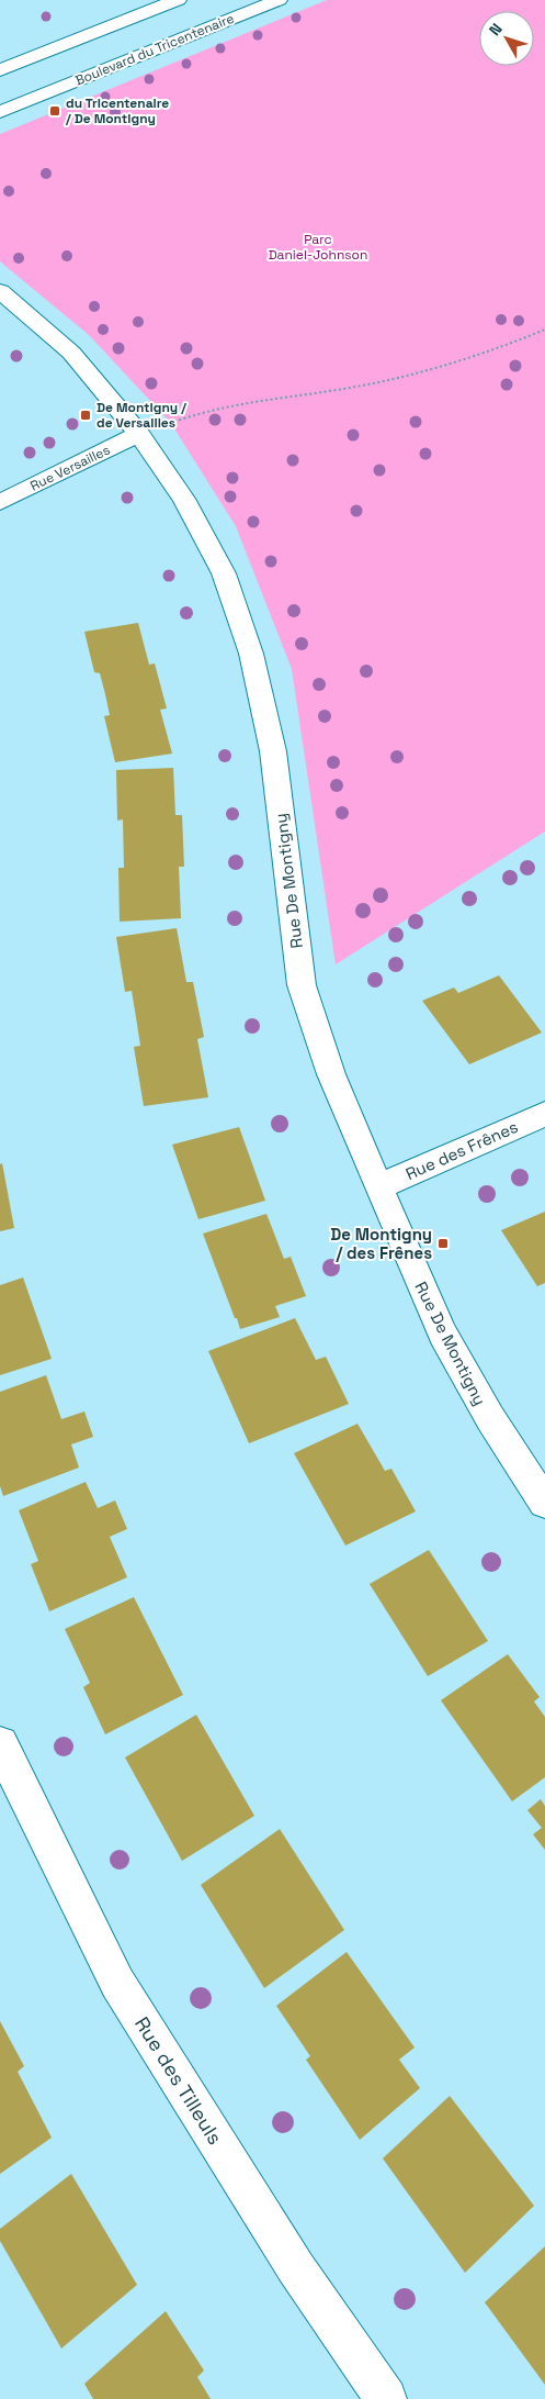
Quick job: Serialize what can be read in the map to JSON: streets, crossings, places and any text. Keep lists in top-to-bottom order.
{
  "streets": {
    "street": [
      "Boulevard du Tricentenaire",
      "Rue Versailles",
      "Rue De Montigny",
      "Rue des Frênes",
      "Rue des Tilleuls"
    ]
  },
  "crossings": [
    ["Rue Versailles", "Rue De Montigny"],
    ["Rue De Montigny", "Rue des Frênes"]
  ],
  "parks": ["Parc Daniel-Johnson"],
  "places": {
    "transit": ["du Tricentenaire / De Montigny", "De Montigny / de Versailles", "De Montigny / des Frênes"]
  },
  "north": "top left"
}
